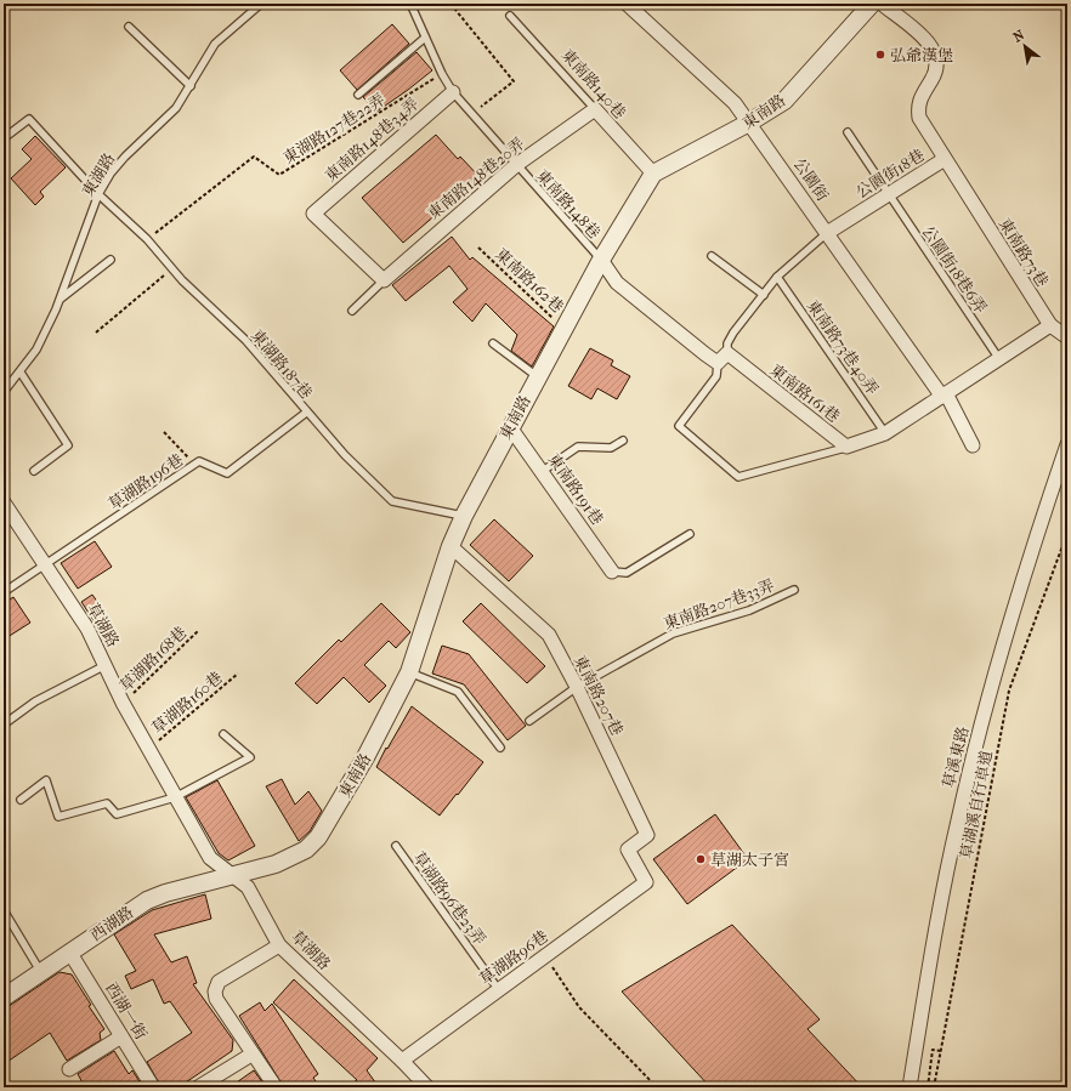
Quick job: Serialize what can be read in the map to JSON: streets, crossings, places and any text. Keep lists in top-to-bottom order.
{
  "streets": {
    "street": [
      "東南路140巷",
      "東南路",
      "東南路148巷34弄",
      "公園街18巷",
      "東南路148巷20弄",
      "公園街",
      "東南路73巷",
      "東南路161巷",
      "東南路191巷",
      "草湖路",
      "東南路207巷",
      "草溪東路",
      "西湖路",
      "草湖路96巷",
      "西湖一街"
    ],
    "lane": [
      "東湖路",
      "東南路148巷",
      "公園街18巷6弄",
      "東南路73巷40弄",
      "東湖路187巷",
      "草湖路196巷",
      "東南路207巷33弄",
      "草湖路96巷23弄"
    ],
    "path": [
      "東湖路127巷22弄",
      "東南路162巷",
      "草湖路168巷",
      "草湖路160巷",
      "草湖溪自行車道"
    ]
  },
  "crossings": [
    ["東南路140巷", "東南路"],
    ["東南路140巷", "東南路148巷20弄"],
    ["東南路", "公園街"],
    ["東南路", "東南路148巷"],
    ["東南路", "東南路162巷"],
    ["東南路", "東湖路187巷"],
    ["東南路", "東南路161巷"],
    ["東南路", "東南路191巷"],
    ["東南路", "草湖路"],
    ["東南路", "東南路207巷"],
    ["東南路", "西湖路"],
    ["東湖路127巷22弄", "東南路148巷"],
    ["東湖路127巷22弄", "東湖路187巷"],
    ["東南路148巷34弄", "東南路148巷20弄"],
    ["東南路148巷34弄", "東南路148巷"],
    ["公園街18巷", "公園街"],
    ["公園街18巷", "東南路73巷"],
    ["公園街18巷", "公園街18巷6弄"],
    ["東湖路", "東湖路187巷"],
    ["東南路148巷20弄", "東南路148巷"],
    ["東南路148巷", "東南路161巷"],
    ["東湖路187巷", "草湖路196巷"],
    ["草湖路196巷", "草湖路"],
    ["東南路207巷33弄", "東南路207巷"],
    ["草湖路", "草湖路168巷"],
    ["草湖路", "草湖路160巷"],
    ["草湖路", "西湖路"],
    ["草湖路", "草湖路96巷"],
    ["東南路207巷", "草湖路96巷"],
    ["草湖路96巷23弄", "草湖路96巷"],
    ["西湖路", "西湖一街"]
  ],
  "places": ["弘爺漢堡", "草湖太子宮"],
  "north": "top left"
}
